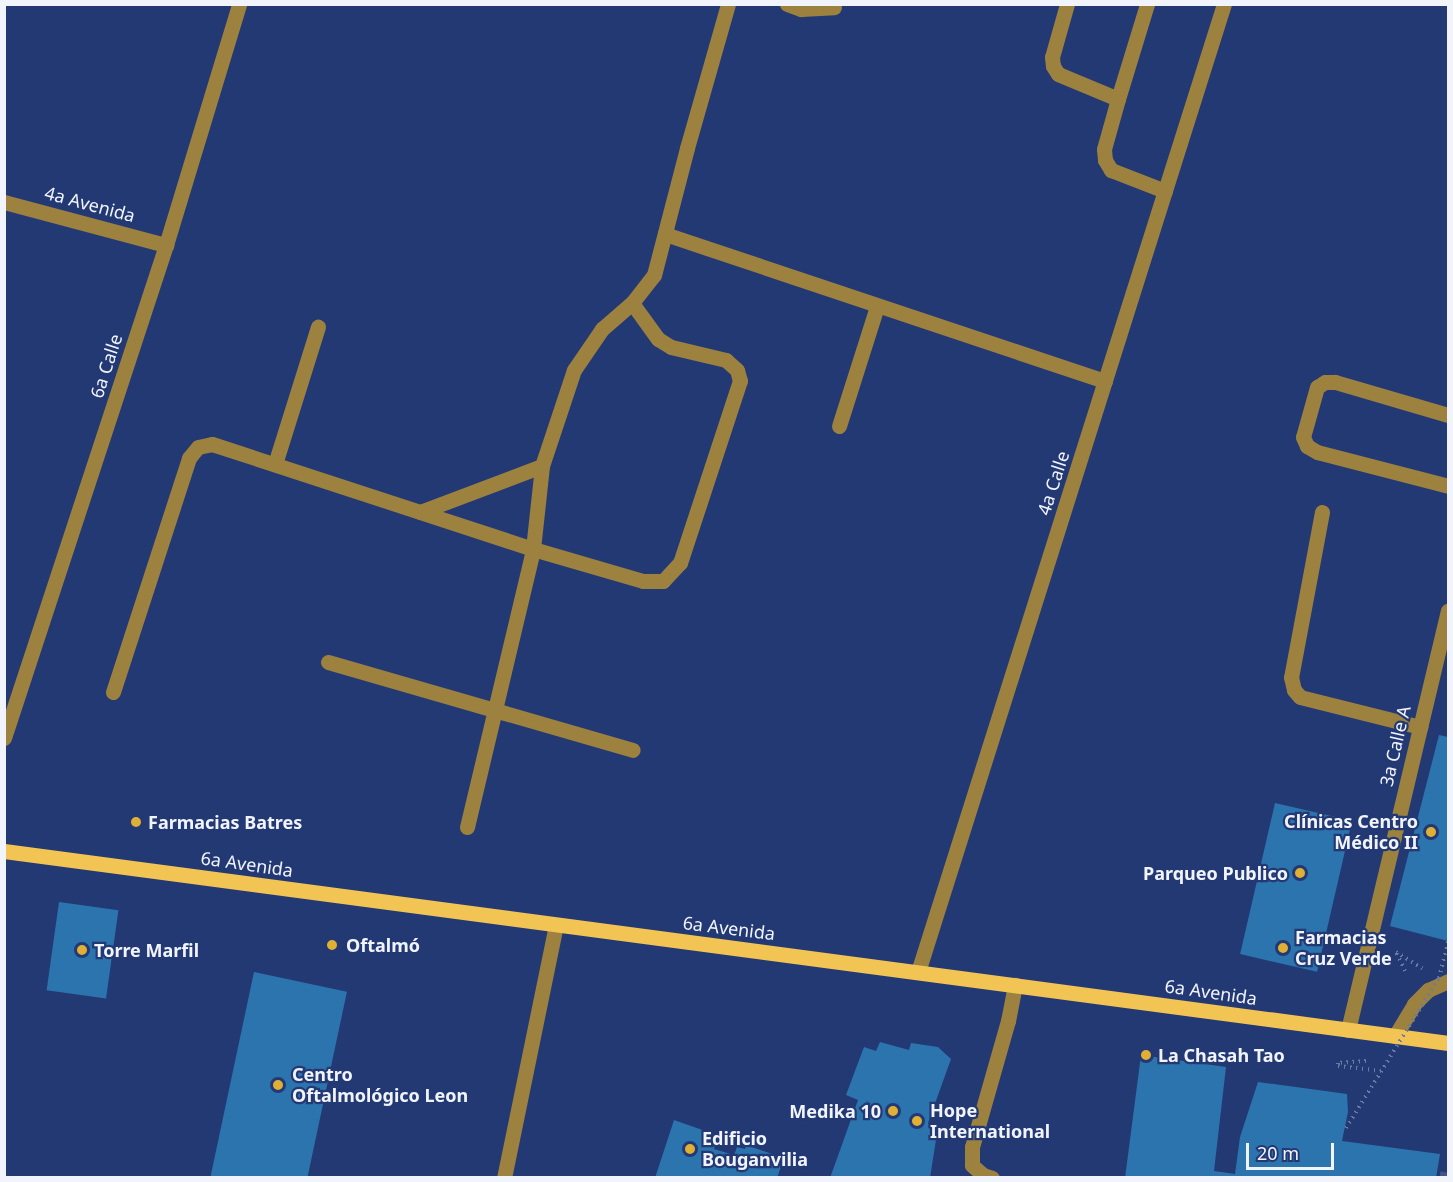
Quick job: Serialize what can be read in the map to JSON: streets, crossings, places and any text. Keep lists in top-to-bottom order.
{
  "streets": {
    "main road": ["6a Avenida"],
    "street": [
      "4a Avenida",
      "6a Calle",
      "4a Calle",
      "3a Calle A"
    ]
  },
  "crossings": [
    ["4a Avenida", "6a Calle"],
    ["4a Calle", "6a Avenida"],
    ["3a Calle A", "6a Avenida"]
  ],
  "places": [
    "Farmacias Batres",
    "Clínicas Centro Médico II",
    "Parqueo Publico",
    "Oftalmó",
    "Farmacias Cruz Verde",
    "Torre Marfil",
    "La Chasah Tao",
    "Centro Oftalmológico Leon",
    "Medika 10",
    "Hope International",
    "Edificio Bouganvilia"
  ],
  "scale_bar": "20 m"
}
